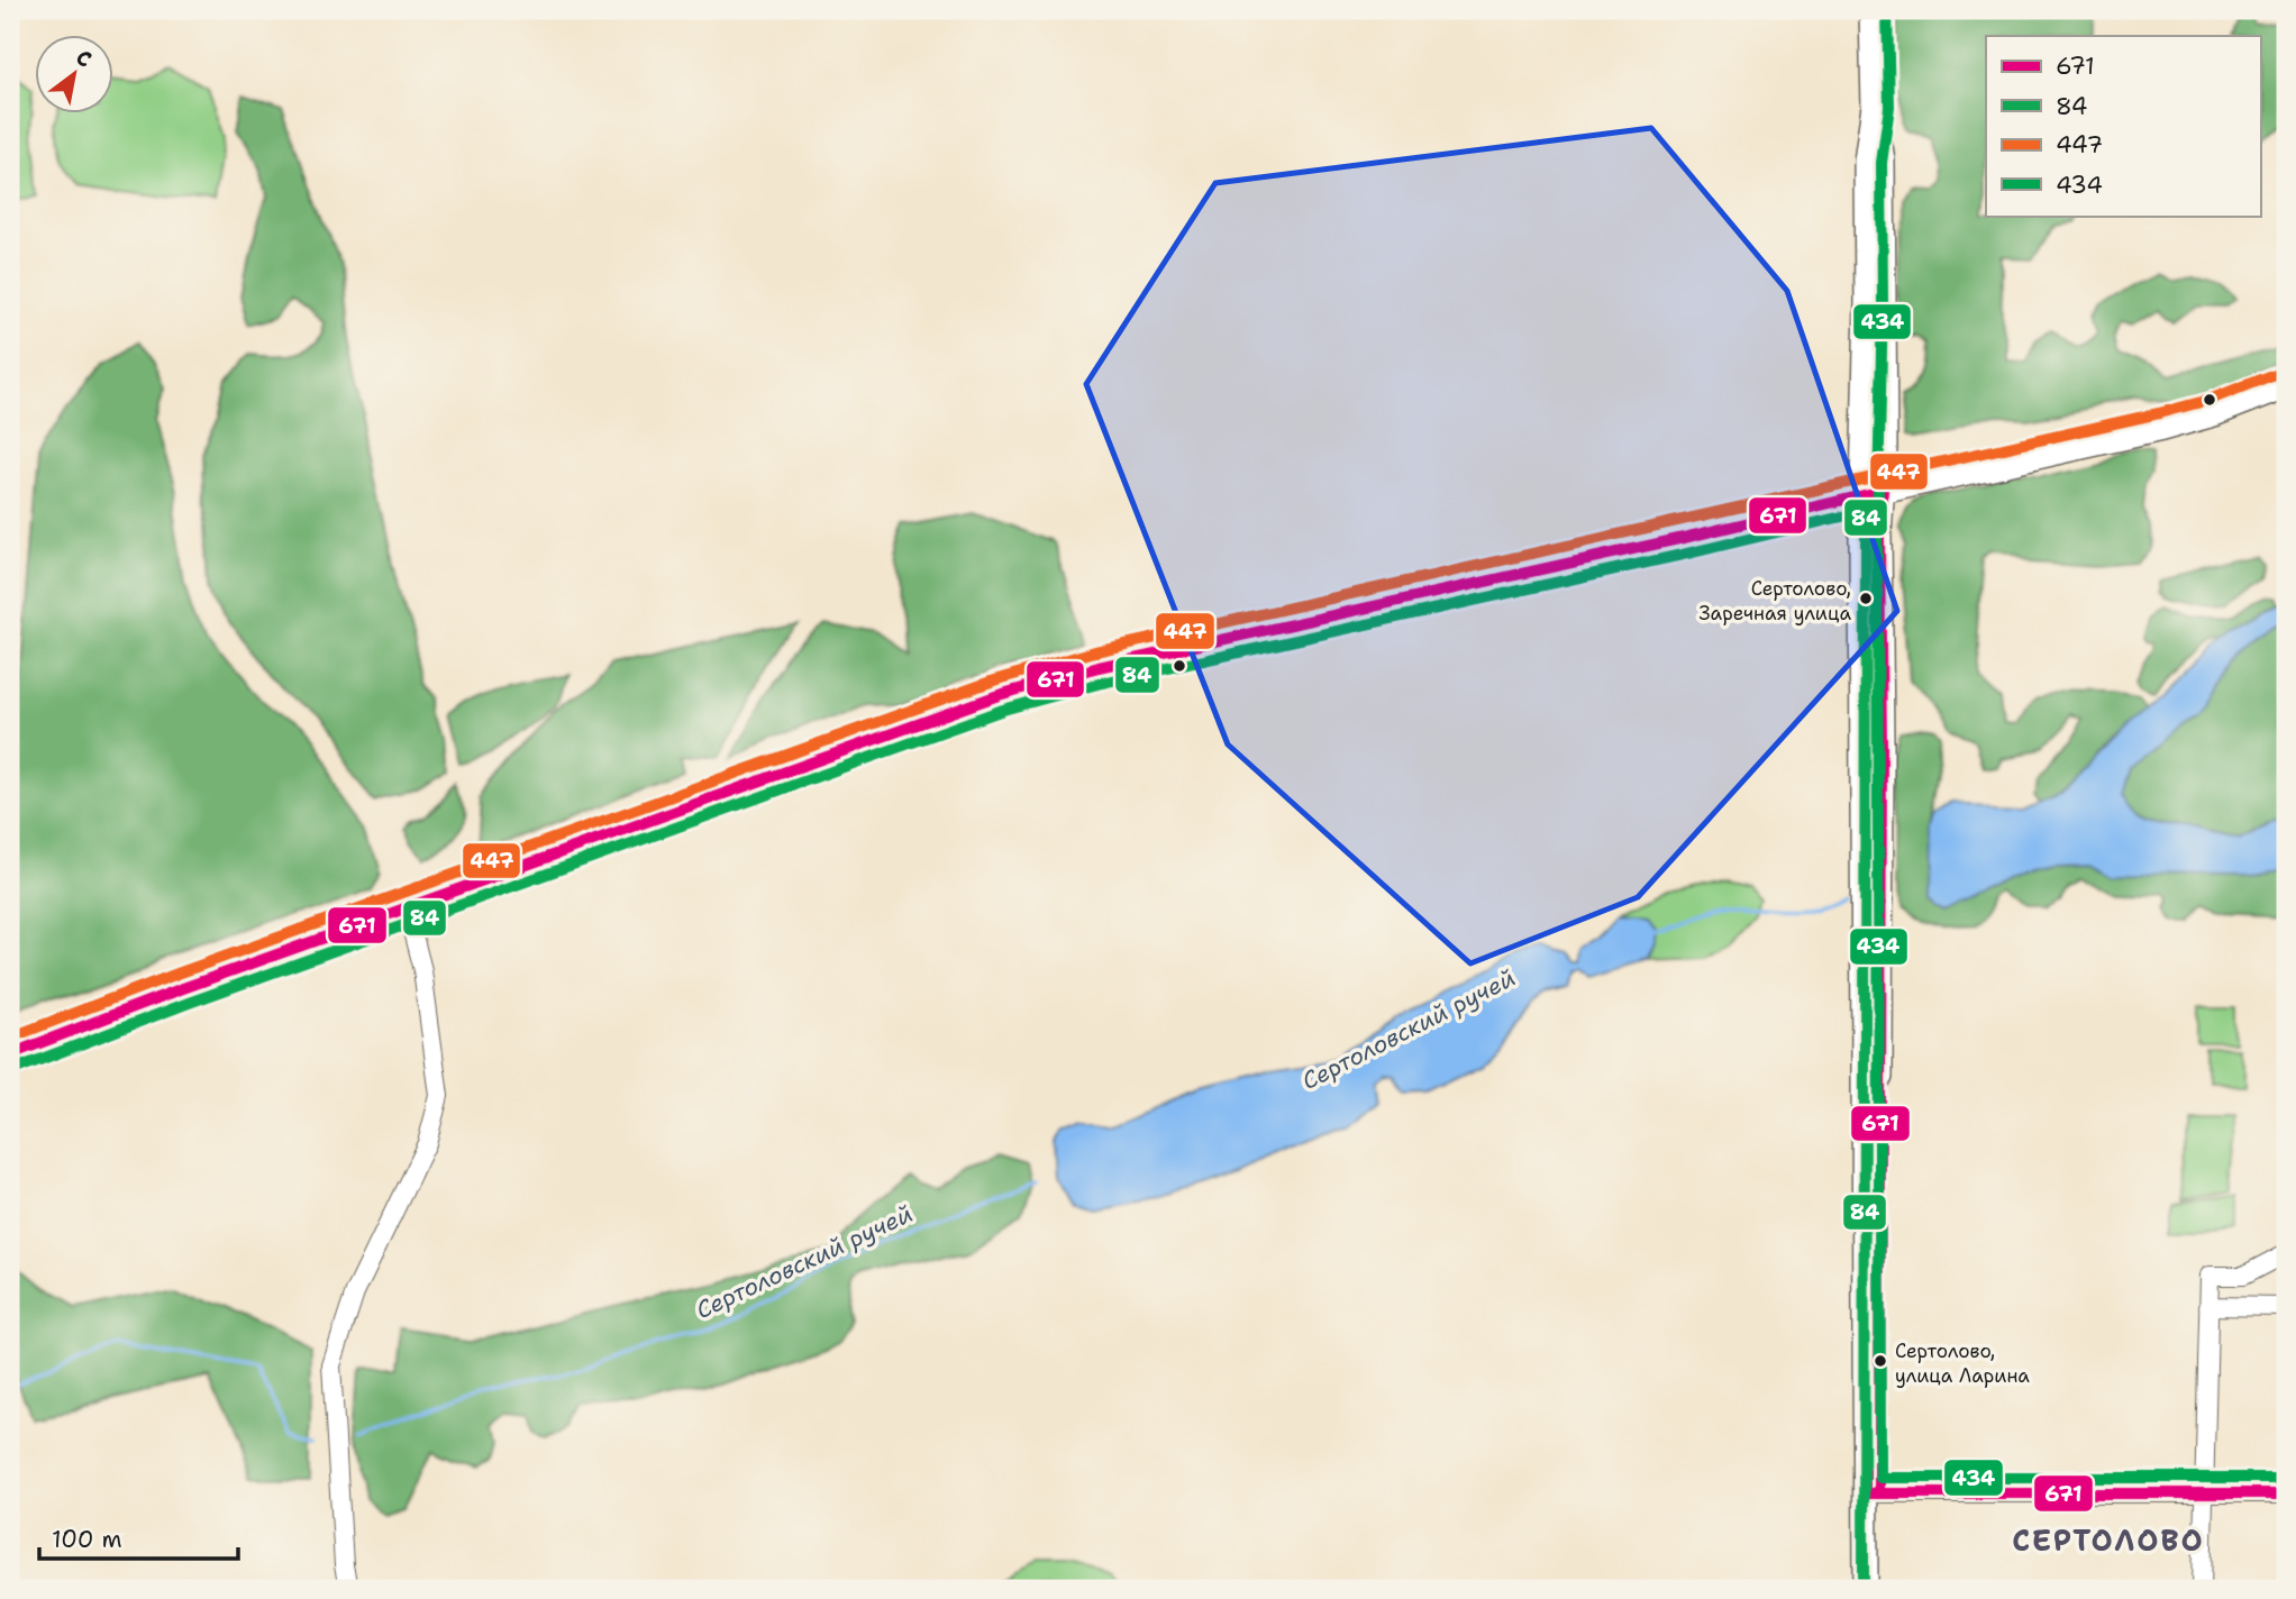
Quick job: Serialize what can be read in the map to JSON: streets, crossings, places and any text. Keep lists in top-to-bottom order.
{
  "districts": ["СЕРТОЛОВО"],
  "water": ["Сертоловский ручей"],
  "places": ["Сертолово, Заречная улица", "Сертолово, улица Ларина"],
  "lines": [
    "transit line 434",
    "transit line 447",
    "transit line 671",
    "transit line 84"
  ],
  "legend": [
    "671",
    "84",
    "447",
    "434"
  ],
  "scale_bar": "100 m",
  "north": "top right"
}
